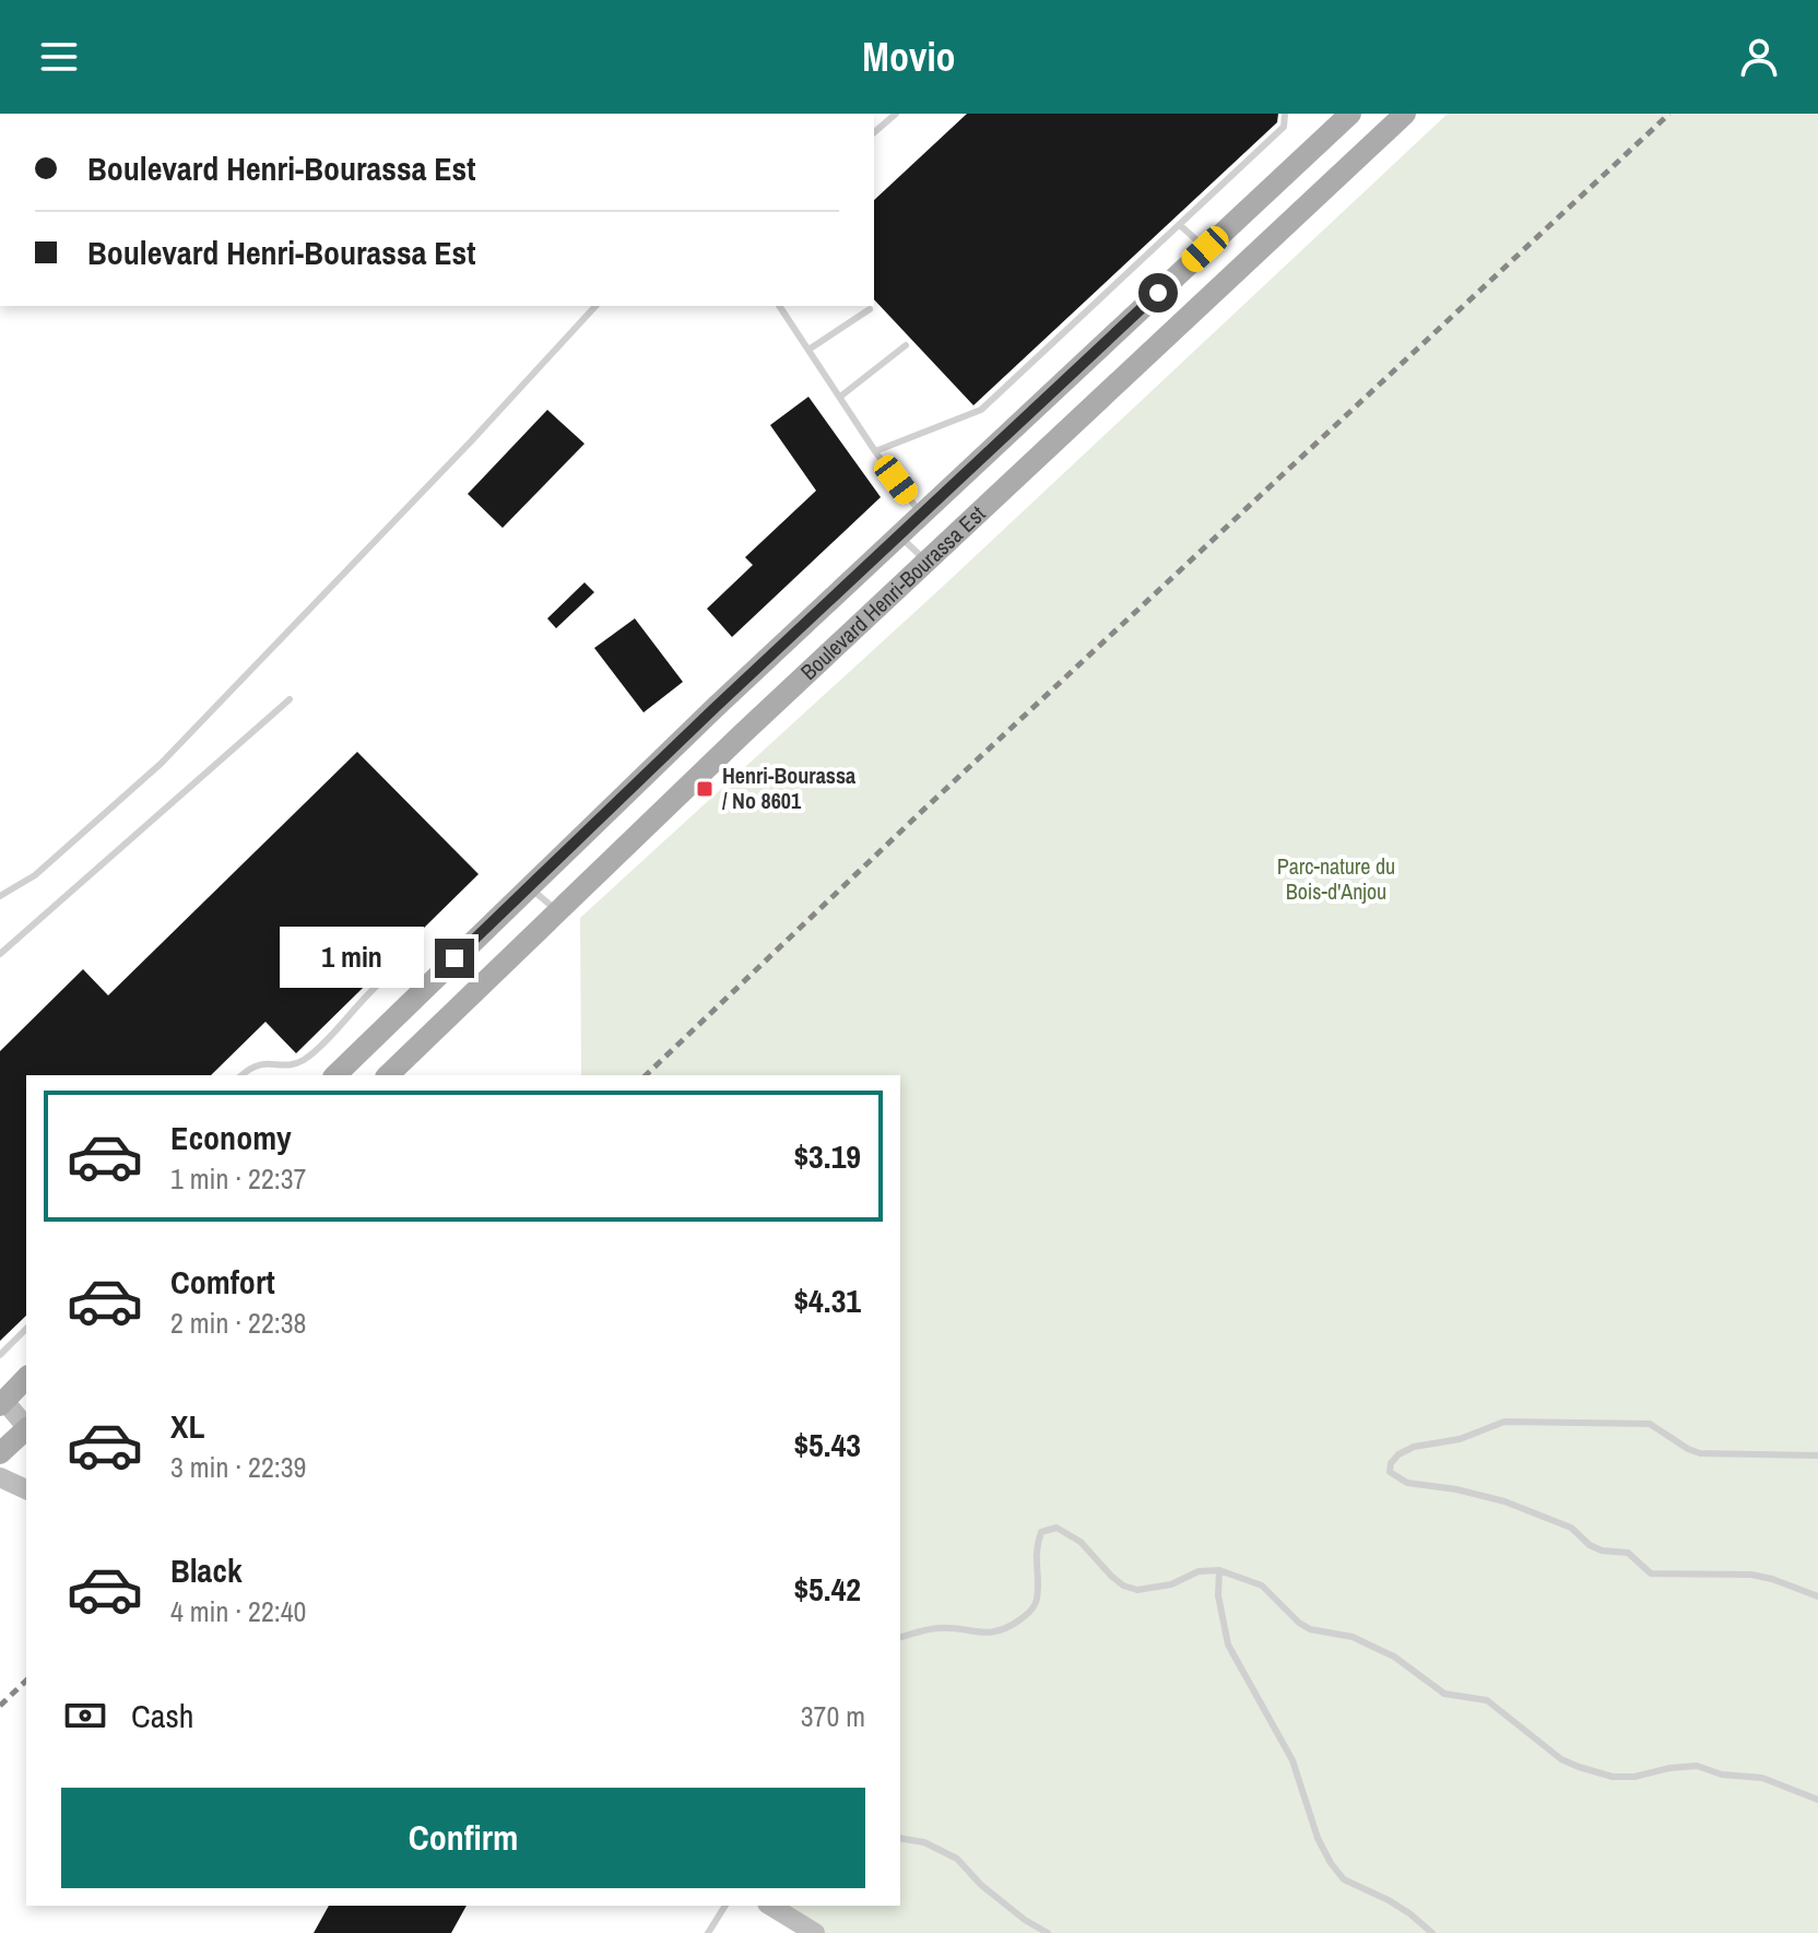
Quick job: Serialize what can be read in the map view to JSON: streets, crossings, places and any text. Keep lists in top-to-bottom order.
{
  "streets": {
    "main road": ["Boulevard Henri-Bourassa Est"]
  },
  "parks": ["Parc-nature du Bois-d'Anjou"],
  "places": {
    "transit": ["Henri-Bourassa / No 8601"]
  },
  "page": {
    "header": "Movio",
    "banner": ["Boulevard Henri-Bourassa Est", "Boulevard Henri-Bourassa Est"],
    "bubble": "1 min",
    "list": [
      {
        "name": "Economy",
        "note": "1 min · 22:37",
        "value": "$3.19"
      },
      {
        "name": "Comfort",
        "note": "2 min · 22:38",
        "value": "$4.31"
      },
      {
        "name": "XL",
        "note": "3 min · 22:39",
        "value": "$5.43"
      },
      {
        "name": "Black",
        "note": "4 min · 22:40",
        "value": "$5.42"
      }
    ],
    "pay": ["Cash", "370 m"],
    "buttons": "Confirm"
  }
}
